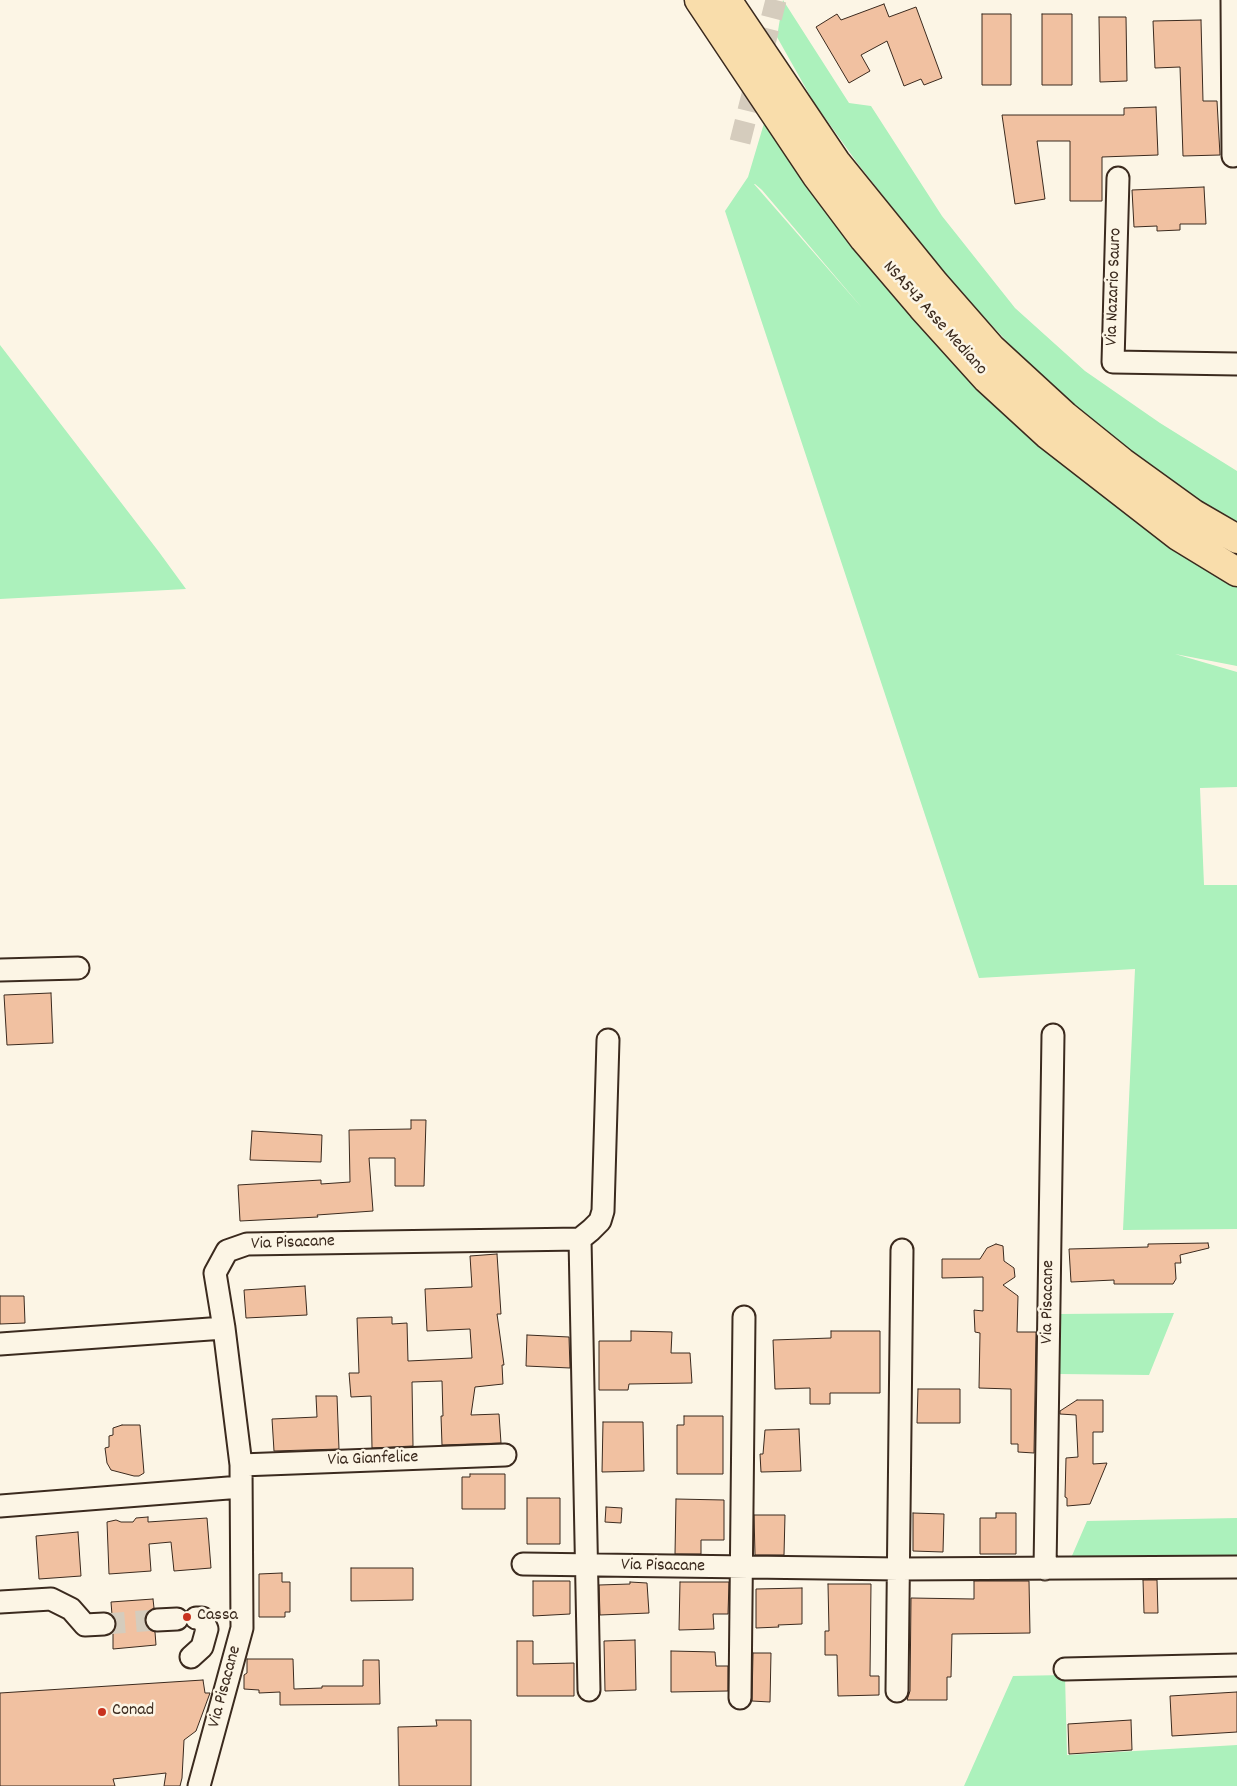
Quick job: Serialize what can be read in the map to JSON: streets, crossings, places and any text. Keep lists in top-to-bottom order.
{
  "streets": {
    "highway": ["NSA543 Asse Mediano"],
    "street": ["Via Nazario Sauro", "Via Pisacane", "Via Gianfelice"]
  },
  "crossings": [
    ["Via Pisacane", "Via Gianfelice"]
  ],
  "places": ["Cassa", "Conad"]
}
